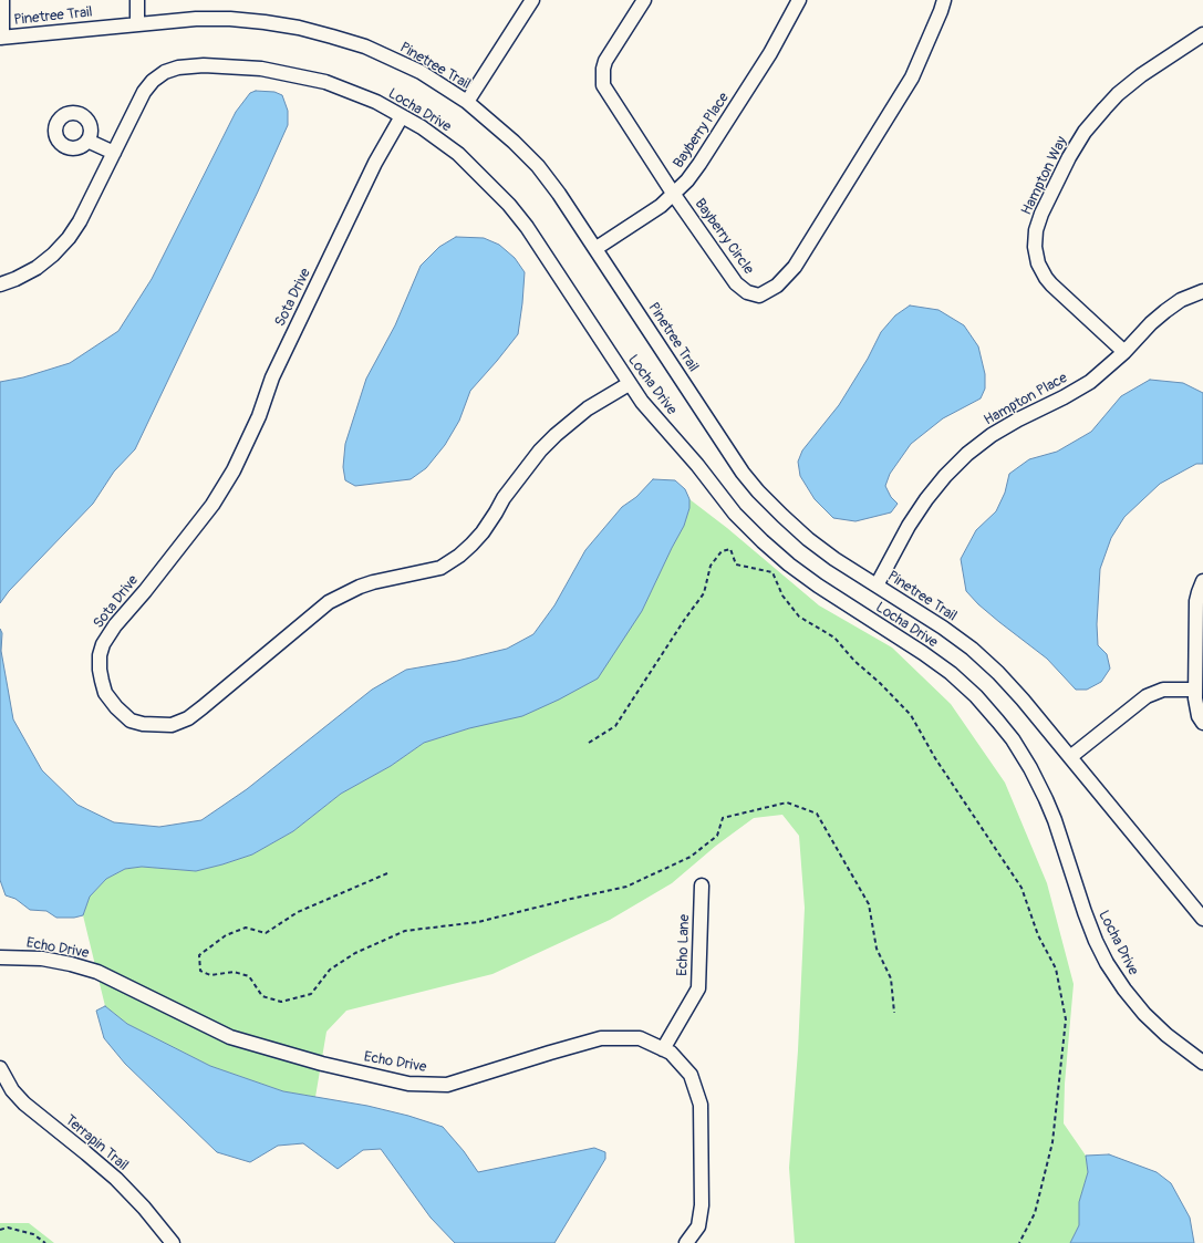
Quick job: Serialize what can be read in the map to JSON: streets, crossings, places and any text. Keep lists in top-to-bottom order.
{
  "streets": {
    "street": [
      "Pinetree Trail",
      "Locha Drive",
      "Bayberry Place",
      "Hampton Way",
      "Bayberry Circle",
      "Sota Drive",
      "Hampton Place",
      "Echo Lane",
      "Echo Drive",
      "Terrapin Trail"
    ]
  },
  "crossings": [
    ["Pinetree Trail", "Bayberry Place"],
    ["Pinetree Trail", "Hampton Place"],
    ["Locha Drive", "Sota Drive"],
    ["Bayberry Place", "Bayberry Circle"],
    ["Hampton Way", "Hampton Place"],
    ["Echo Lane", "Echo Drive"]
  ]
}
